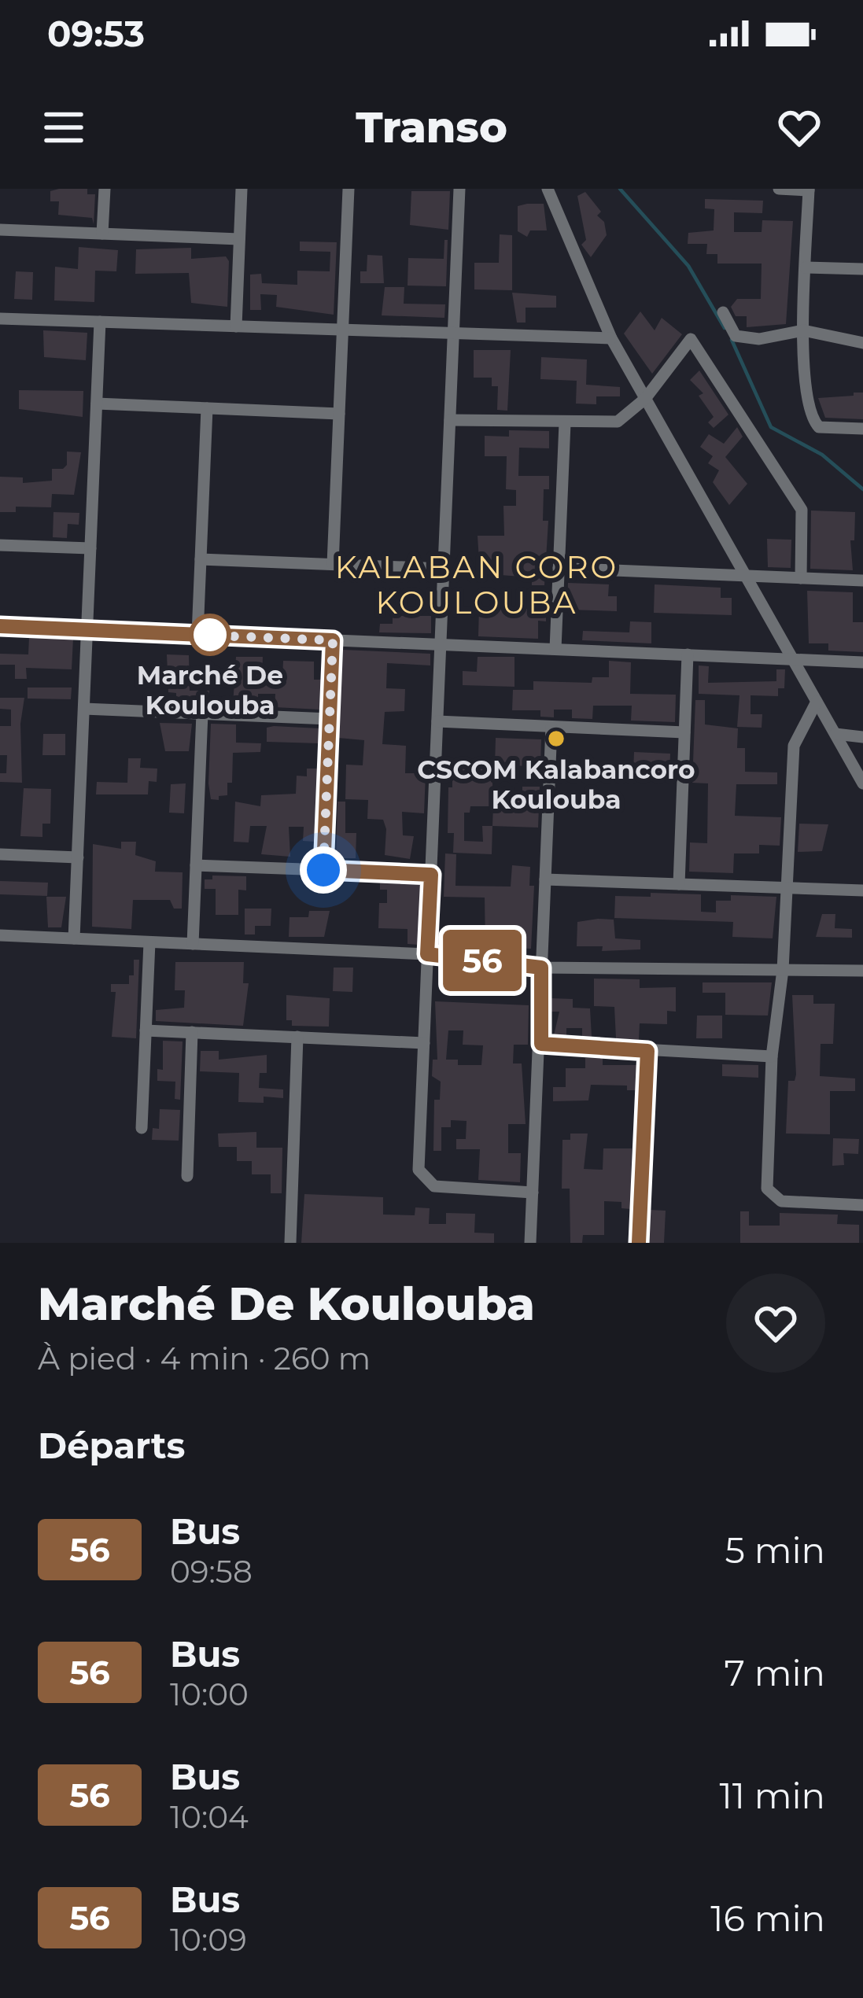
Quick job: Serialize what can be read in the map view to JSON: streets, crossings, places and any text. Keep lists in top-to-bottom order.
{
  "districts": ["KALABAN CORO KOULOUBA"],
  "places": ["Marché De Koulouba", "CSCOM Kalabancoro Koulouba"],
  "lines": ["bus line 56"],
  "page": {
    "status": "09:53",
    "header": "Transo",
    "on_map": "56",
    "heading": [
      ["Marché De Koulouba", "À pied · 4 min · 260 m"],
      "Départs"
    ],
    "list": [
      {
        "mark": "56",
        "name": "Bus",
        "note": "09:58",
        "value": "5 min"
      },
      {
        "mark": "56",
        "name": "Bus",
        "note": "10:00",
        "value": "7 min"
      },
      {
        "mark": "56",
        "name": "Bus",
        "note": "10:04",
        "value": "11 min"
      },
      {
        "mark": "56",
        "name": "Bus",
        "note": "10:09",
        "value": "16 min"
      }
    ]
  }
}
